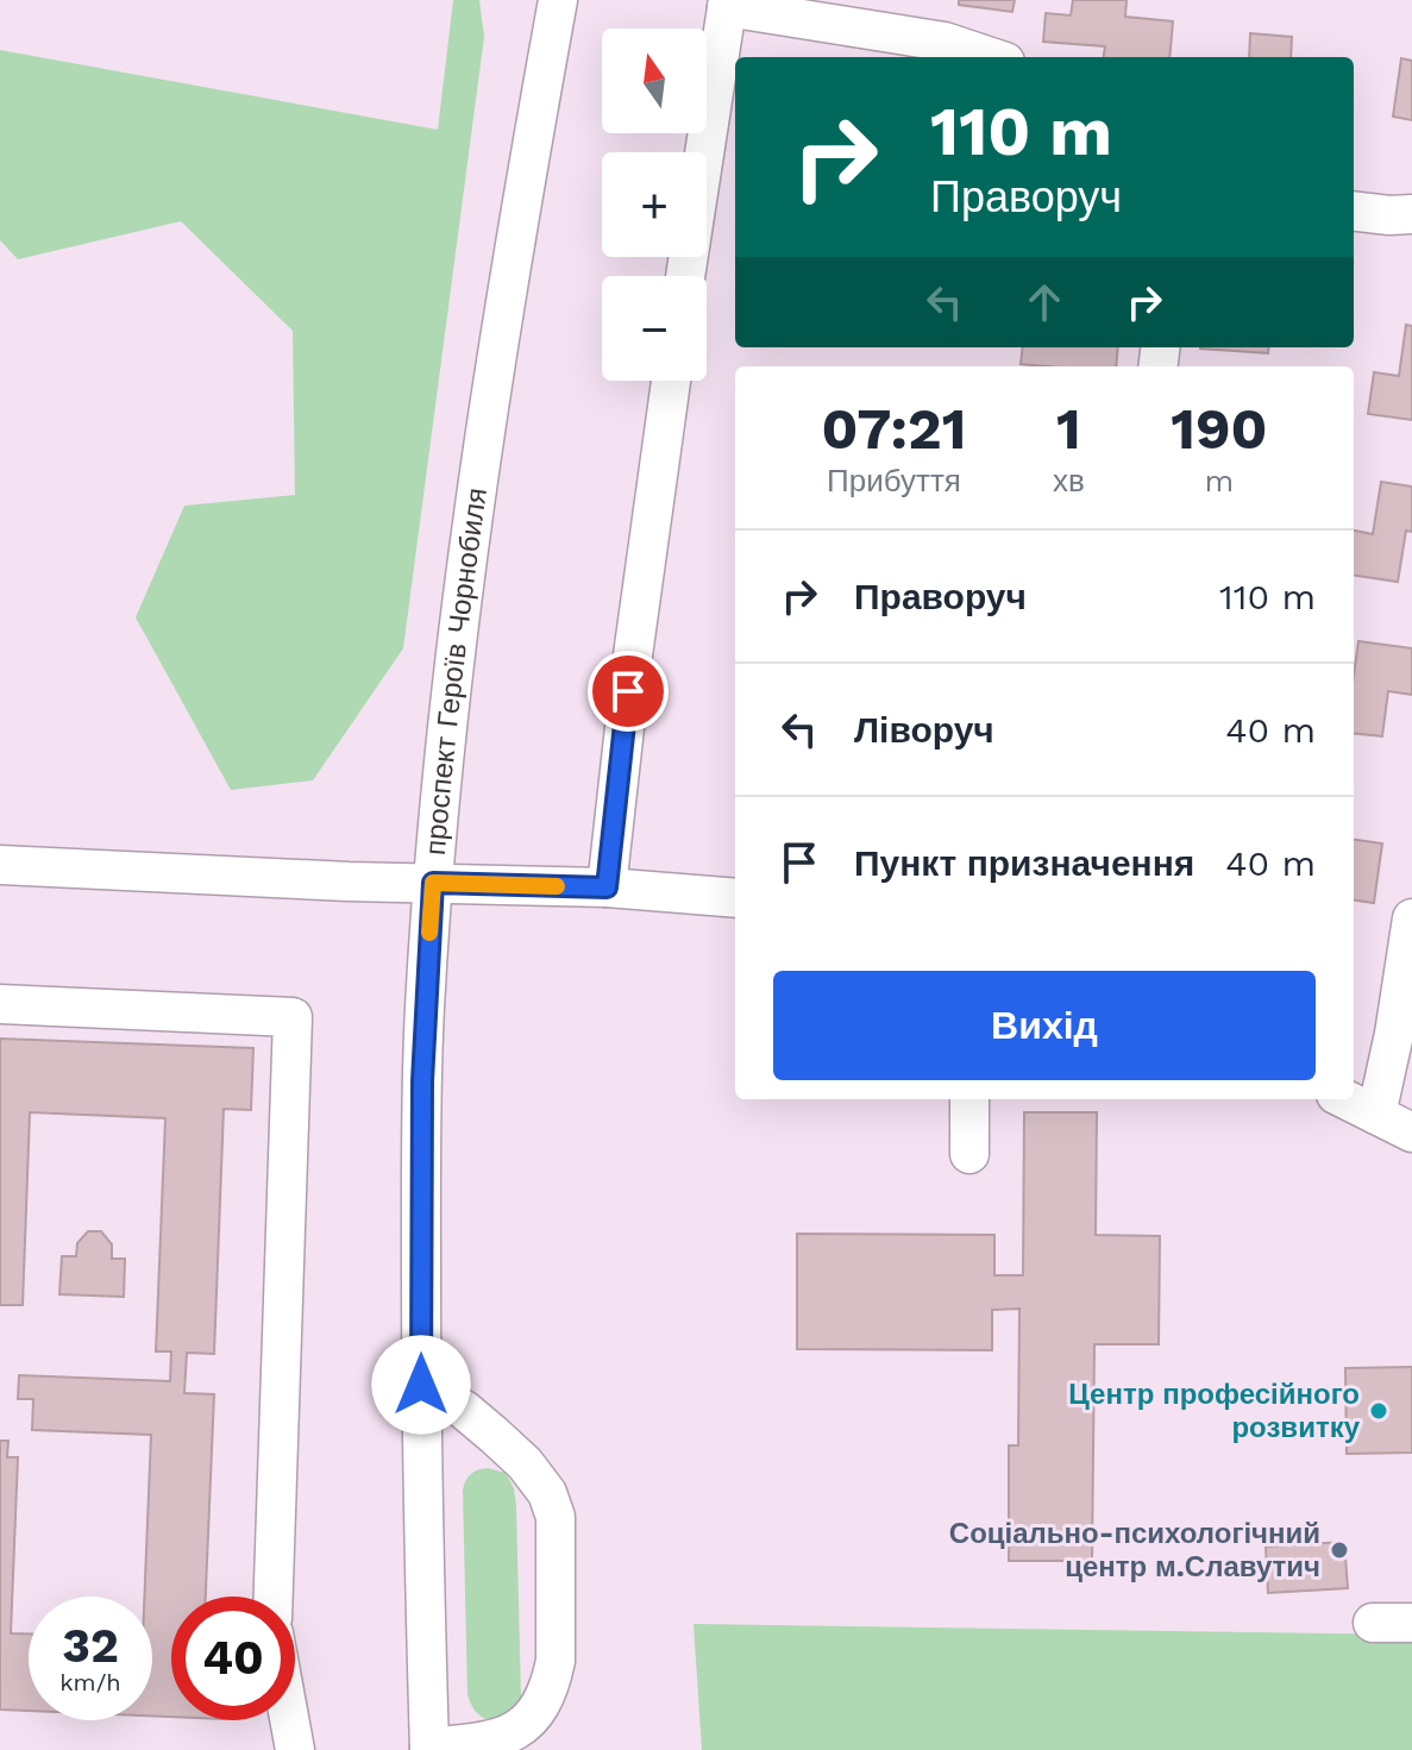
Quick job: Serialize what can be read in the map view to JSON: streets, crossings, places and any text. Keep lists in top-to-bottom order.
{
  "streets": {
    "street": ["проспект Героїв Чорнобиля"]
  },
  "places": ["Центр професійного розвитку", "Соціально-психологічний центр м.Славутич"],
  "north": "top",
  "page": {
    "map_buttons": ["+", "−"],
    "turn": ["110 m", "Праворуч"],
    "eta": [
      "07:21",
      "Прибуття",
      "1",
      "хв",
      "190",
      "m"
    ],
    "list": [
      {
        "name": "Праворуч",
        "value": "110 m"
      },
      {
        "name": "Ліворуч",
        "value": "40 m"
      },
      {
        "name": "Пункт призначення",
        "value": "40 m"
      }
    ],
    "buttons": "Вихід",
    "speed": "32 km/h",
    "limit": "40"
  }
}
